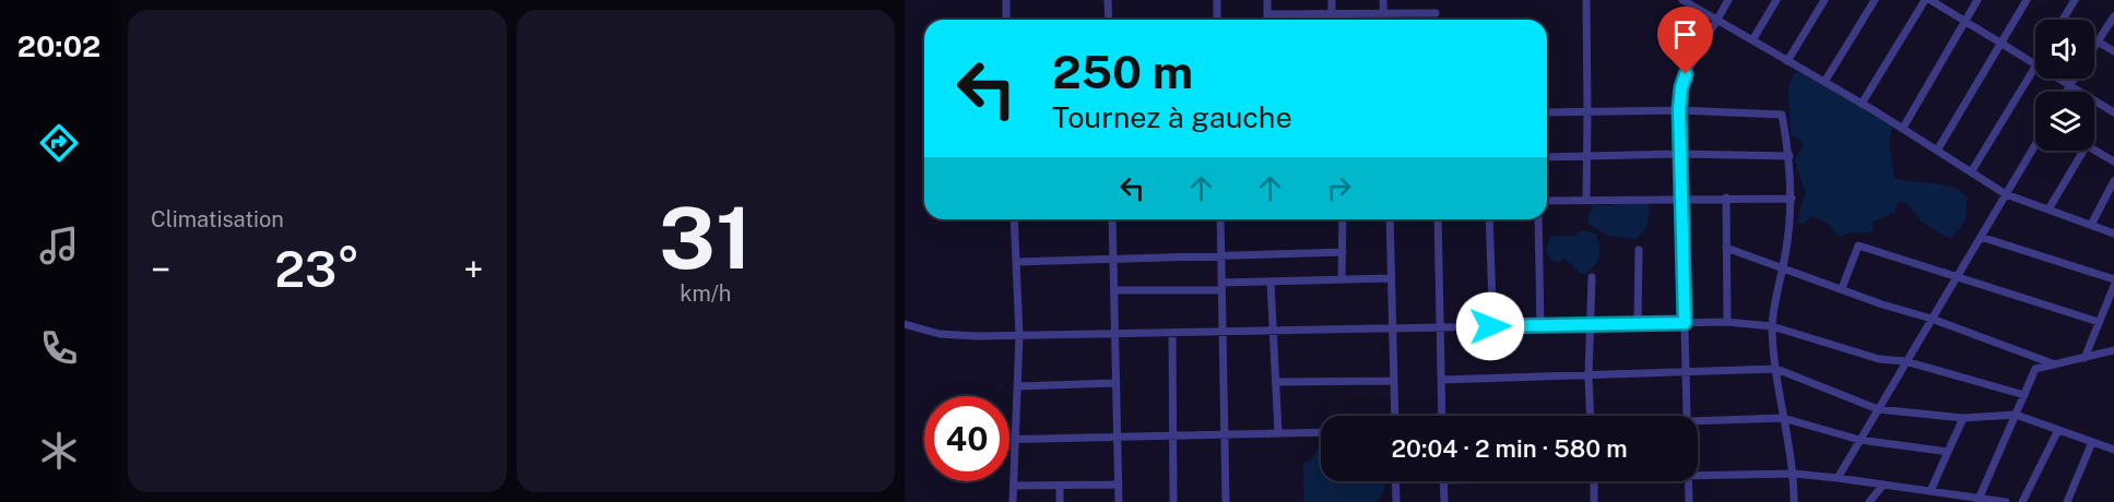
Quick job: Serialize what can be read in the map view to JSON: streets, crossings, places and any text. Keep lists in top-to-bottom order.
{
  "page": {
    "tabs": "20:02",
    "tile": [
      "Climatisation",
      ["31", "km/h"]
    ],
    "turn": ["250 m", "Tournez à gauche"],
    "heat": ["−", "23°", "+"],
    "limit": "40",
    "trip": "20:04 · 2 min · 580 m"
  }
}
